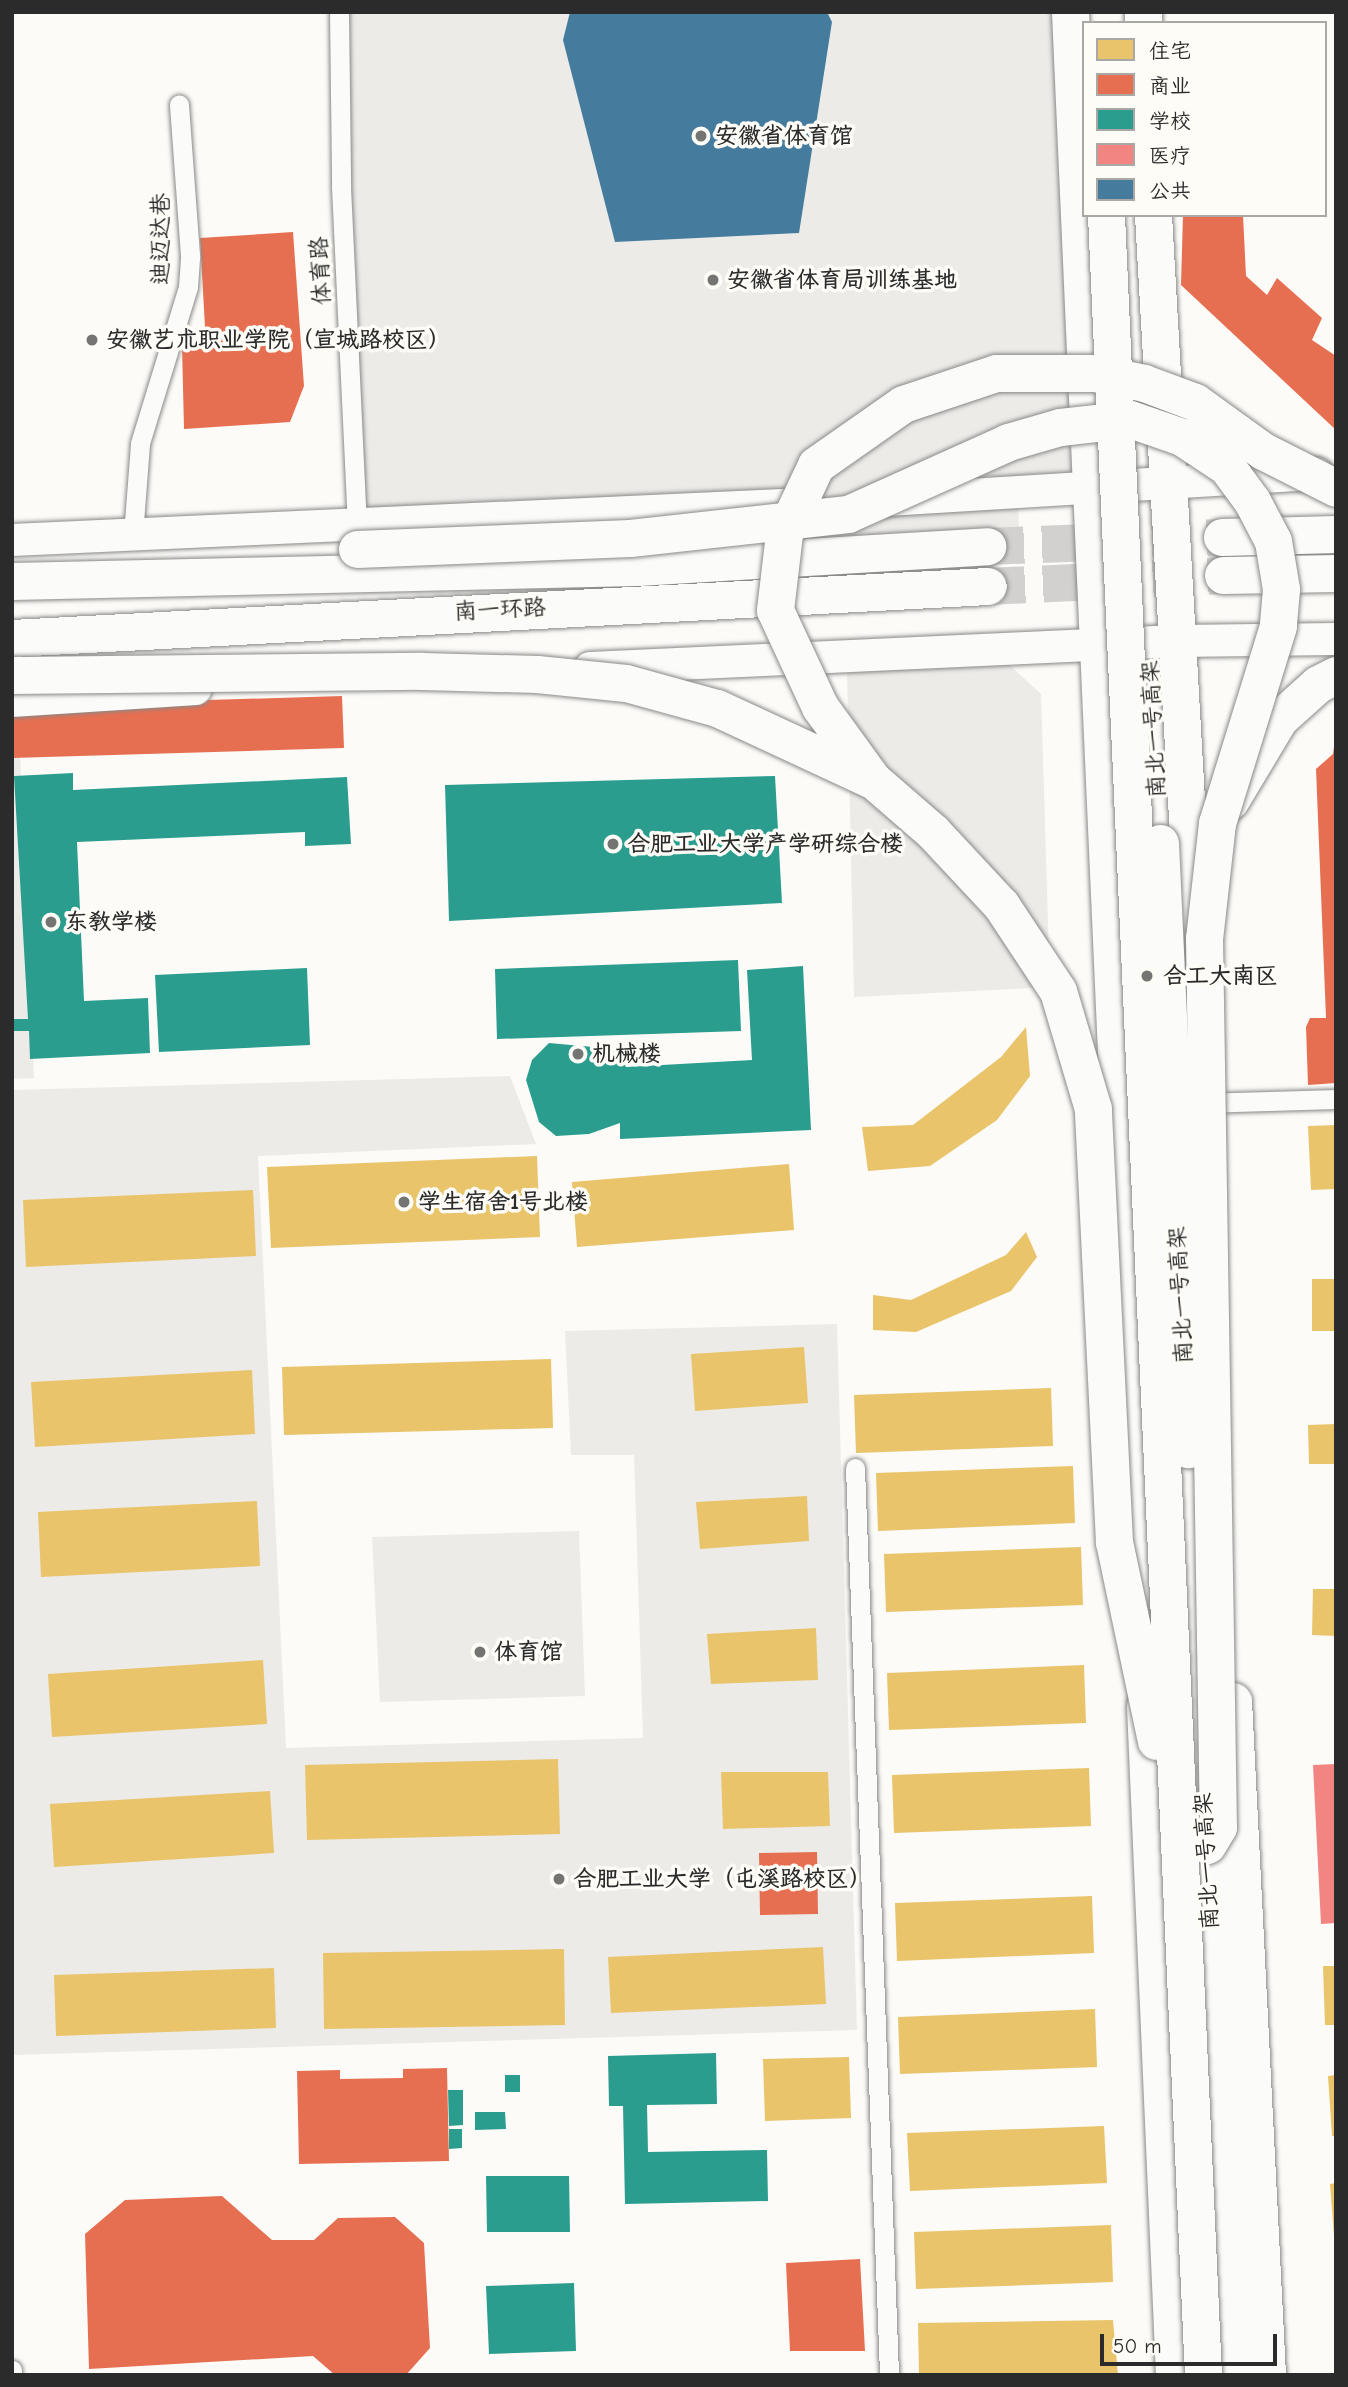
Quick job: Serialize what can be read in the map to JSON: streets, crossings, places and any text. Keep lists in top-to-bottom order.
{
  "streets": {
    "highway": ["南一环路", "南北一号高架"],
    "street": ["迪迈达巷", "体育路"]
  },
  "places": [
    "安徽省体育馆",
    "安徽省体育局训练基地",
    "安徽艺术职业学院（宣城路校区）",
    "合肥工业大学产学研综合楼",
    "东教学楼",
    "合工大南区",
    "机械楼",
    "学生宿舍1号北楼",
    "体育馆",
    "合肥工业大学（屯溪路校区）"
  ],
  "legend": [
    "住宅",
    "商业",
    "学校",
    "医疗",
    "公共"
  ],
  "scale_bar": "50 m"
}
